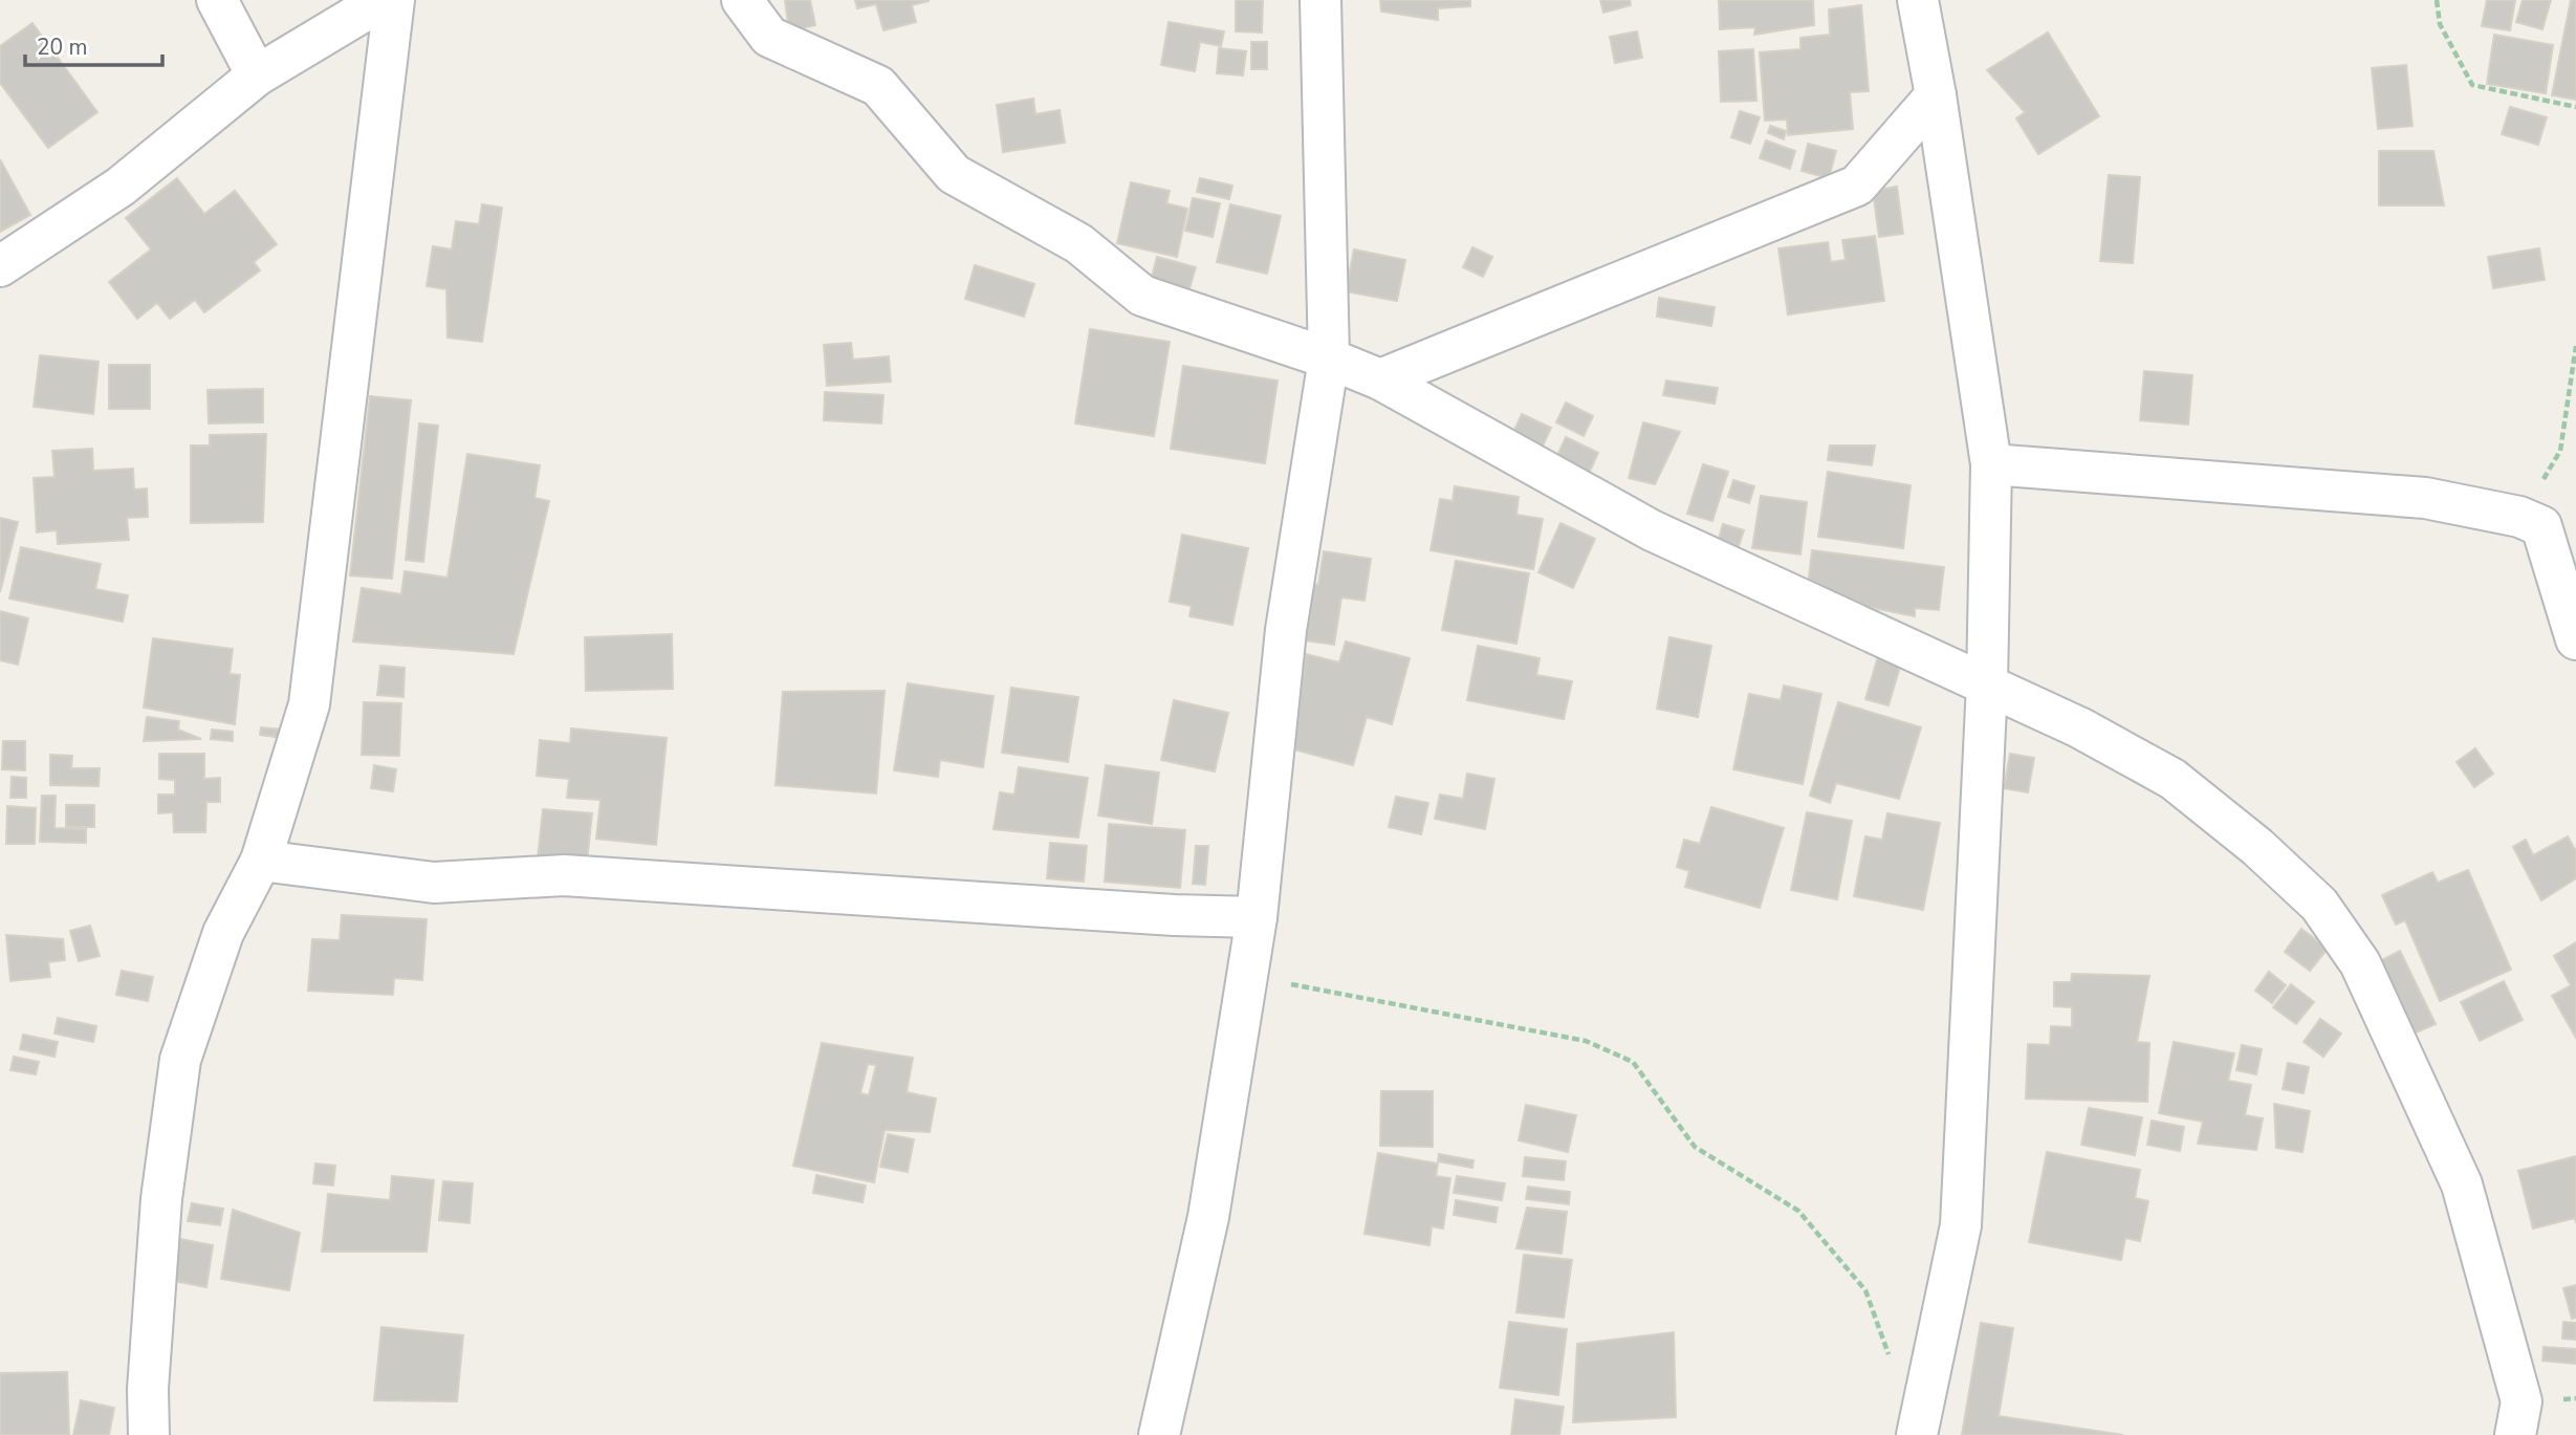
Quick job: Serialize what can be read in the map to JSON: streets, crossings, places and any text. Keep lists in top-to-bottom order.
{
  "scale_bar": "20 m"
}
